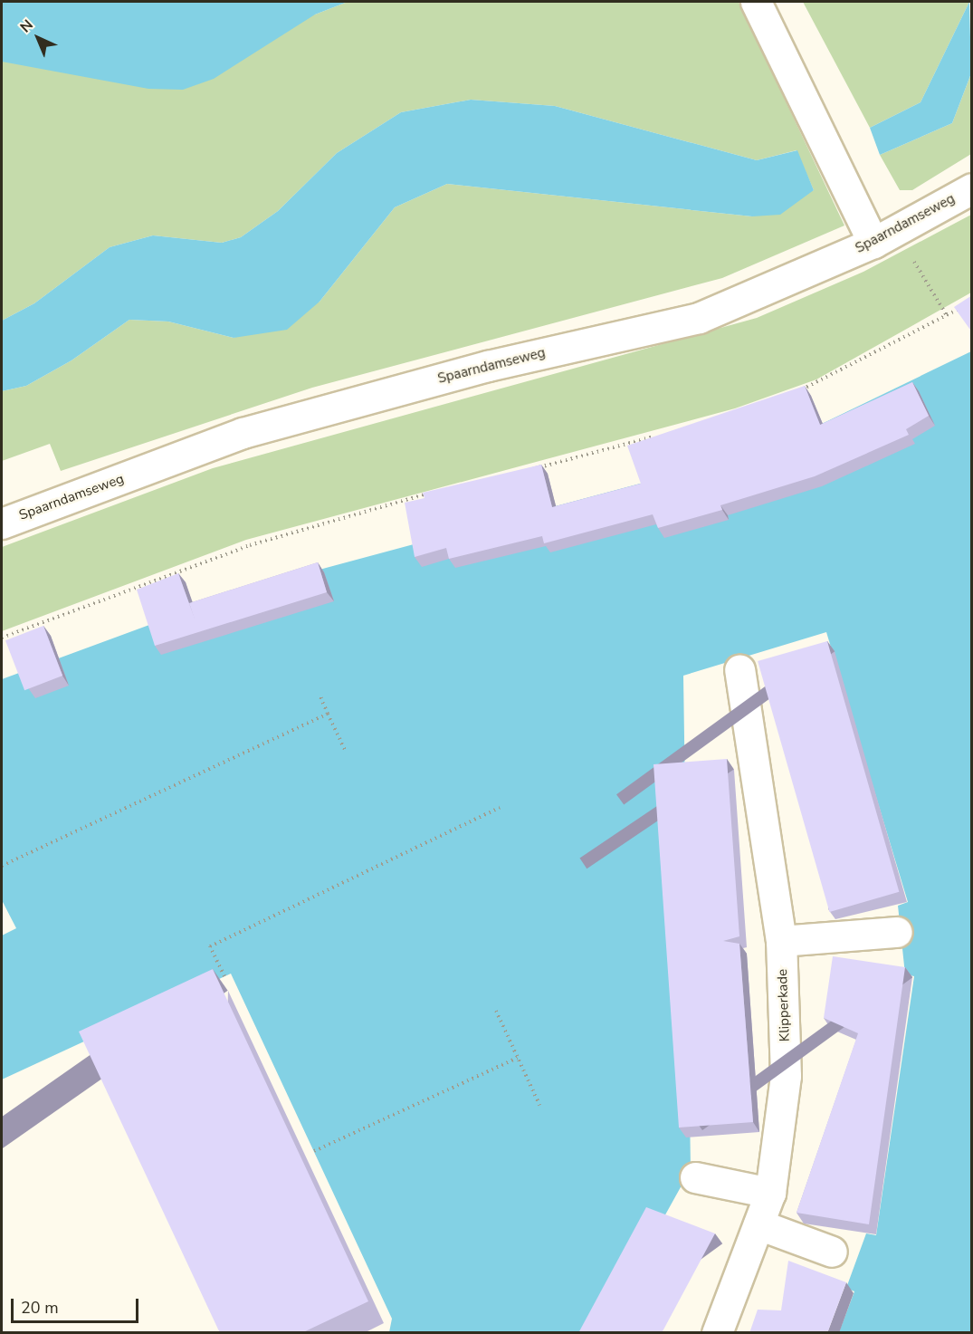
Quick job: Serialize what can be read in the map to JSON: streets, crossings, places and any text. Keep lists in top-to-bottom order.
{
  "streets": {
    "street": ["Spaarndamseweg", "Klipperkade"]
  },
  "scale_bar": "20 m",
  "north": "top left"
}
